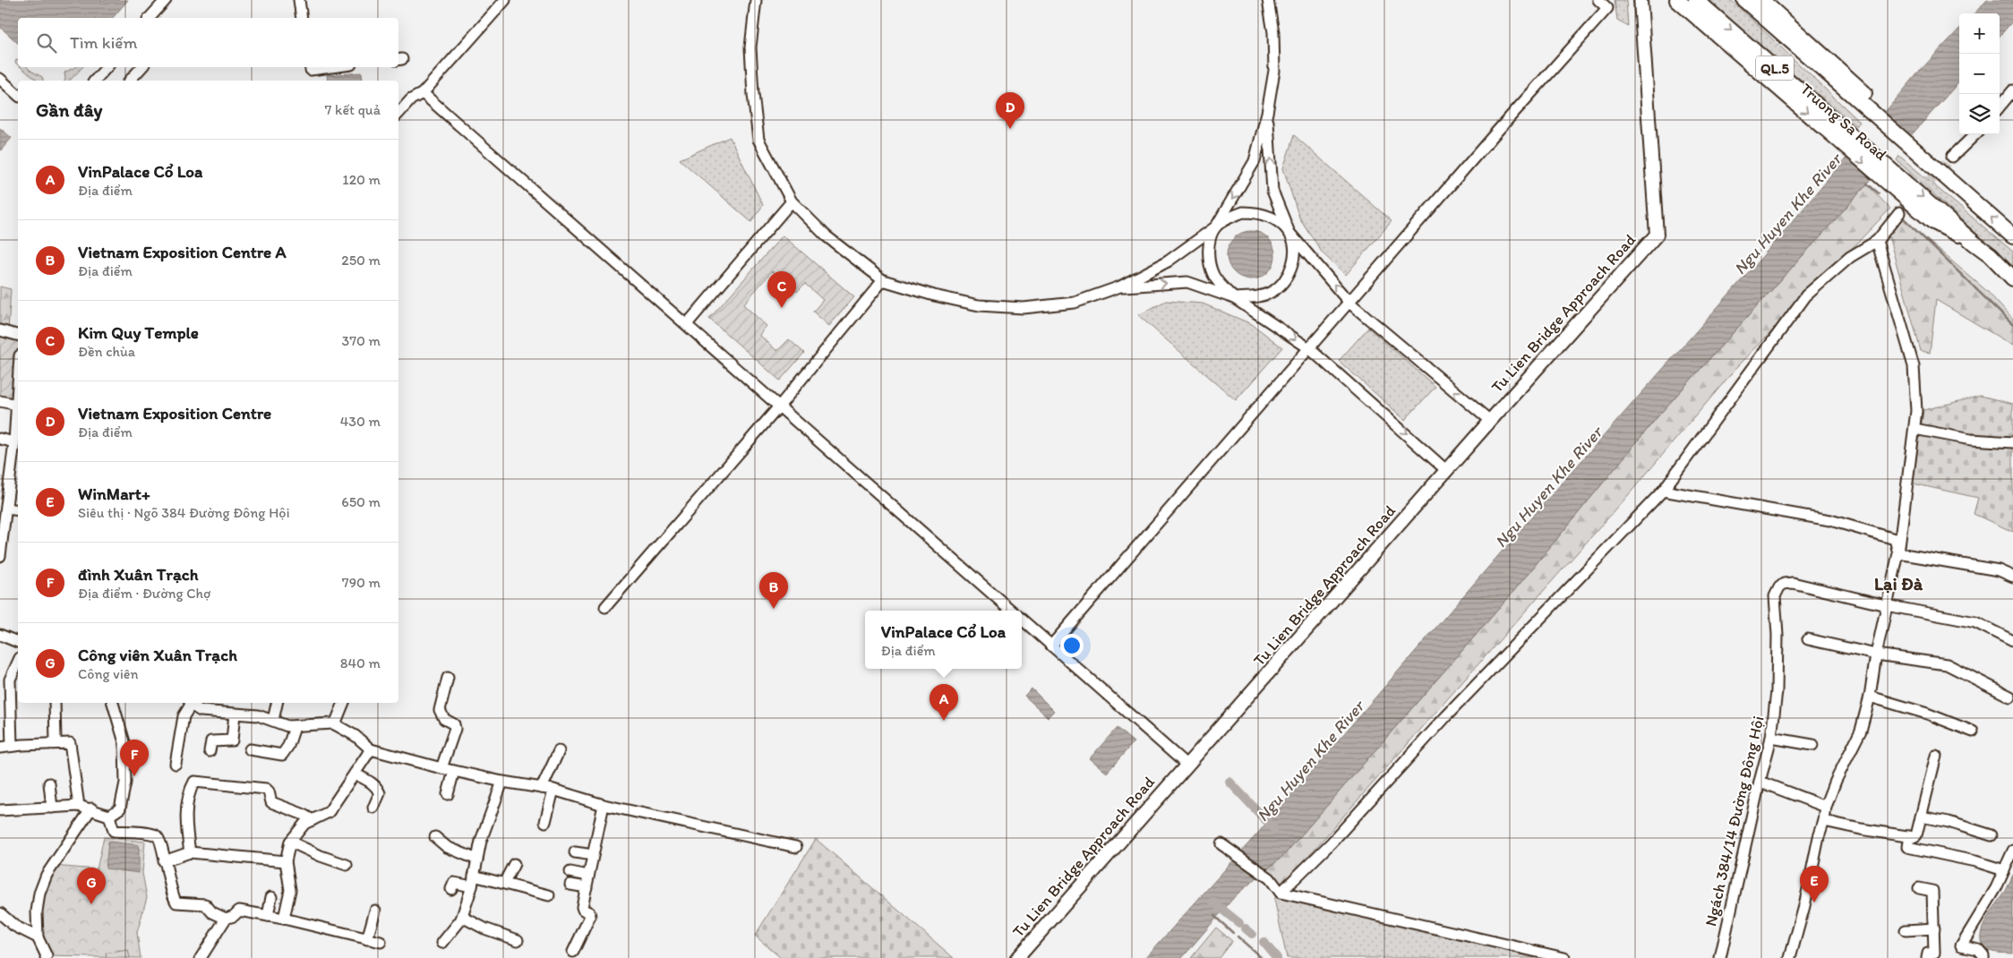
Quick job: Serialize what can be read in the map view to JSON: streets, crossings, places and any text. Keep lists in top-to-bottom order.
{
  "streets": {
    "highway": ["QL.5", "Truong Sa Road"],
    "main road": ["Tu Lien Bridge Approach Road"],
    "street": ["Ngách 384/14 Đường Đông Hội"]
  },
  "districts": ["Lại Đà"],
  "water": ["Ngu Huyen Khe River"],
  "page": {
    "map_buttons": ["+", "−"],
    "search": "Tìm kiếm",
    "heading": ["Gần đây", "7 kết quả"],
    "pins": [
      "D",
      "C",
      "B",
      "A",
      "F",
      "E",
      "G"
    ],
    "list": [
      {
        "mark": "A",
        "name": "VinPalace Cổ Loa",
        "note": "Địa điểm",
        "value": "120 m"
      },
      {
        "mark": "B",
        "name": "Vietnam Exposition Centre A",
        "note": "Địa điểm",
        "value": "250 m"
      },
      {
        "mark": "C",
        "name": "Kim Quy Temple",
        "note": "Đền chùa",
        "value": "370 m"
      },
      {
        "mark": "D",
        "name": "Vietnam Exposition Centre",
        "note": "Địa điểm",
        "value": "430 m"
      },
      {
        "mark": "E",
        "name": "WinMart+",
        "note": "Siêu thị · Ngõ 384 Đường Đông Hội",
        "value": "650 m"
      },
      {
        "mark": "F",
        "name": "đình Xuân Trạch",
        "note": "Địa điểm · Đường Chợ",
        "value": "790 m"
      },
      {
        "mark": "G",
        "name": "Công viên Xuân Trạch",
        "note": "Công viên",
        "value": "840 m"
      }
    ],
    "popup": ["VinPalace Cổ Loa", "Địa điểm"]
  }
}
